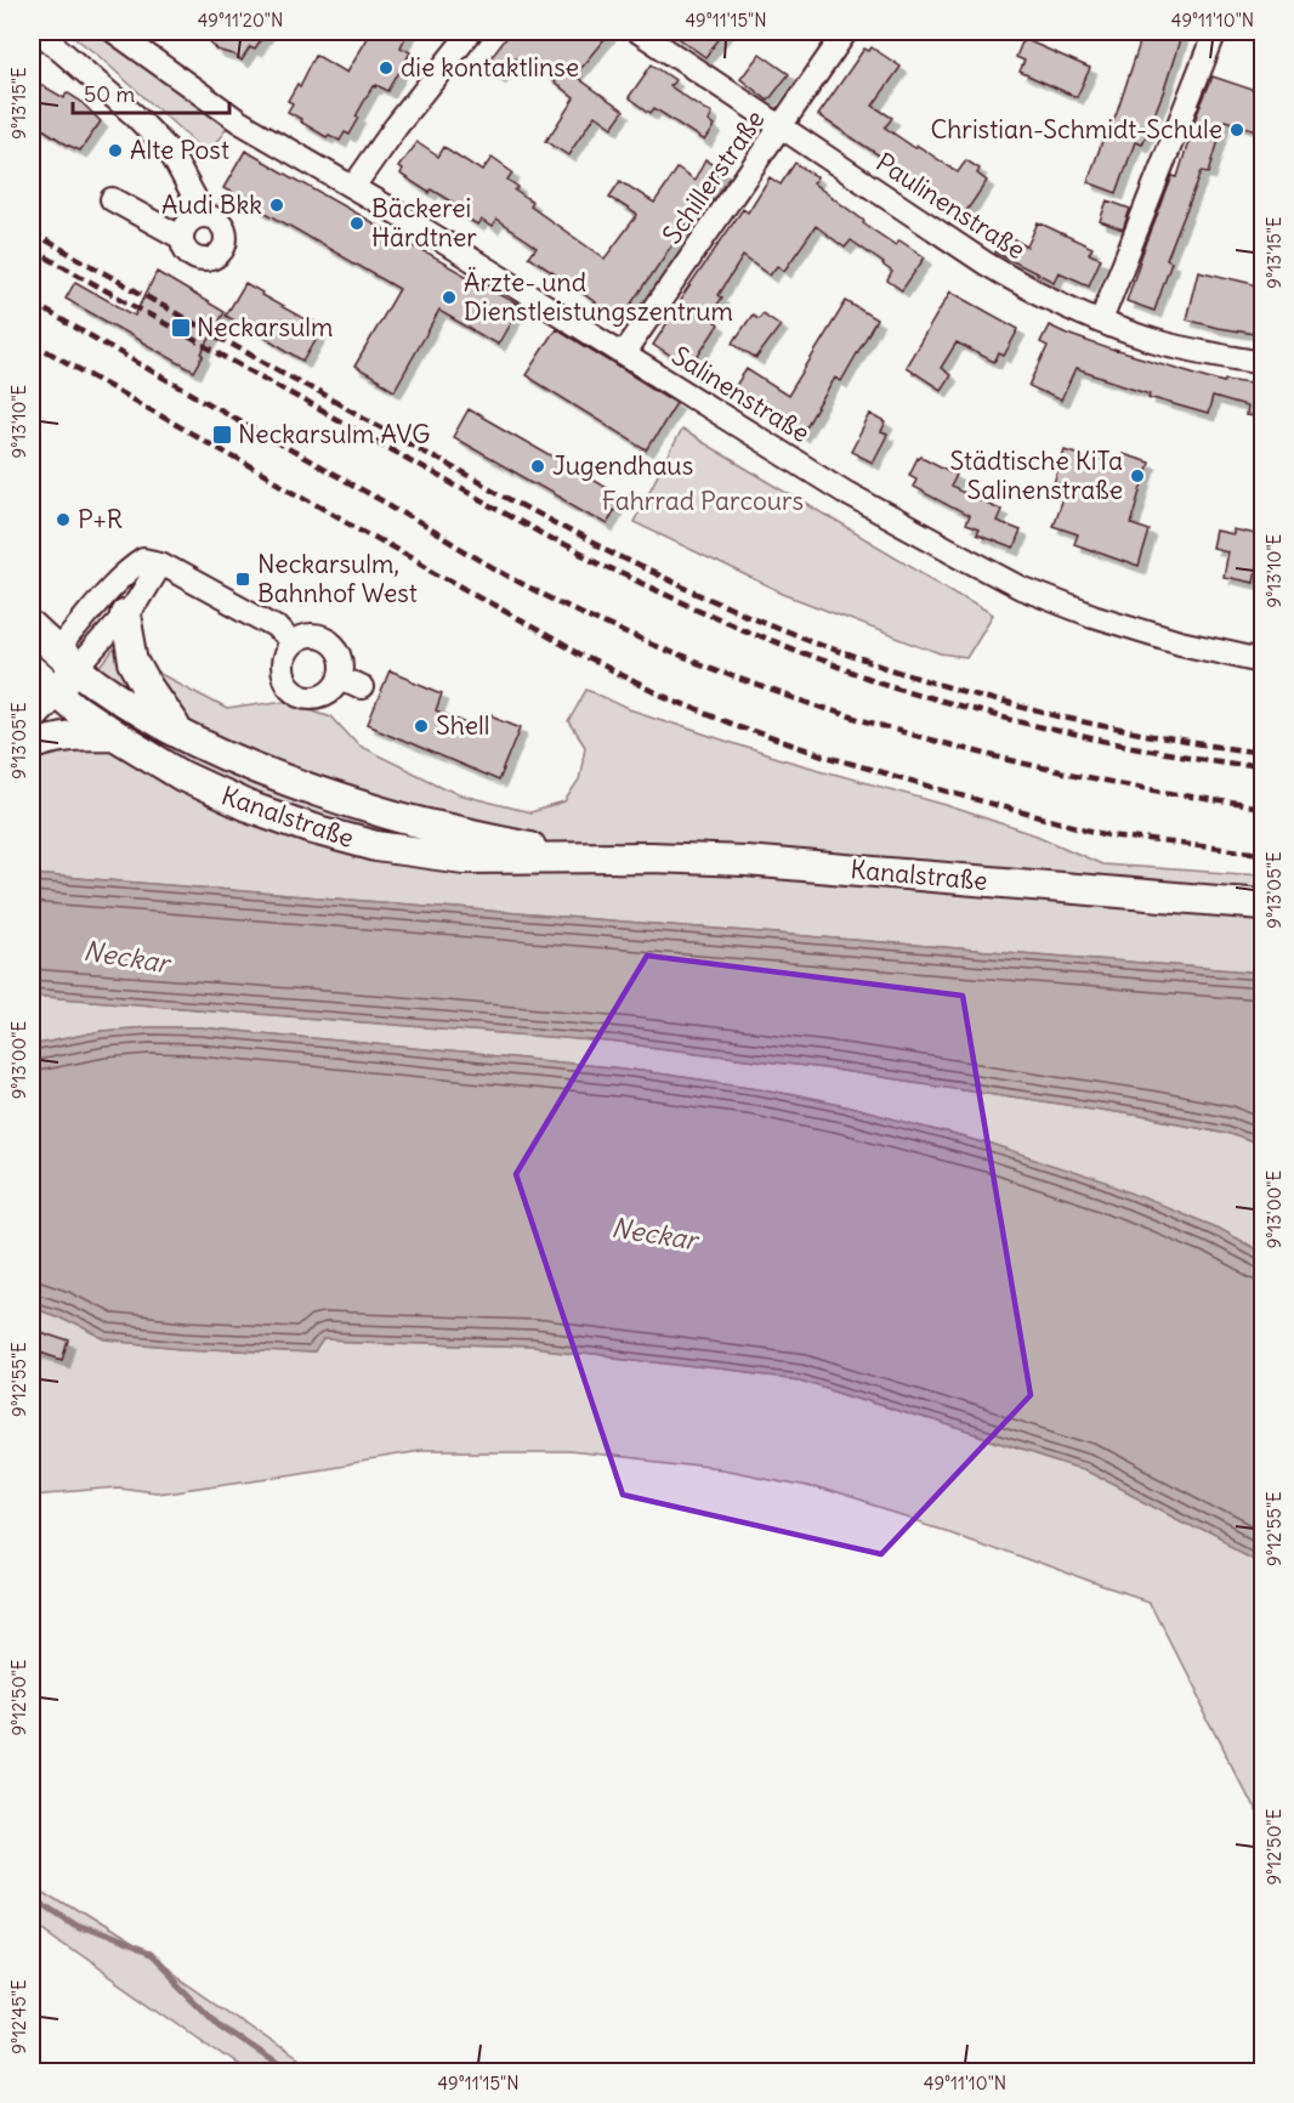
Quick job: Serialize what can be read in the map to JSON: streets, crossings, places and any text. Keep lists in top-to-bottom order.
{
  "streets": {
    "main road": ["Kanalstraße"],
    "street": ["Schillerstraße", "Paulinenstraße", "Salinenstraße"]
  },
  "crossings": [
    ["Schillerstraße", "Paulinenstraße"],
    ["Schillerstraße", "Salinenstraße"]
  ],
  "water": ["Neckar"],
  "parks": ["Fahrrad Parcours"],
  "places": {
    "other": [
      "die kontaktlinse",
      "Christian-Schmidt-Schule",
      "Alte Post",
      "Audi Bkk",
      "Bäckerei Härdtner",
      "Ärzte- und Dienstleistungszentrum",
      "Jugendhaus",
      "Städtische KiTa Salinenstraße",
      "P+R",
      "Shell"
    ],
    "transit": ["Neckarsulm", "Neckarsulm AVG", "Neckarsulm, Bahnhof West"]
  },
  "scale_bar": "50 m",
  "coordinates": [
    "49°11'20\"N",
    "49°11'15\"N",
    "49°11'10\"N",
    "9°13'15\"E",
    "9°13'10\"E",
    "9°13'05\"E",
    "9°13'00\"E",
    "9°12'55\"E",
    "9°12'50\"E",
    "9°12'45\"E"
  ]
}
